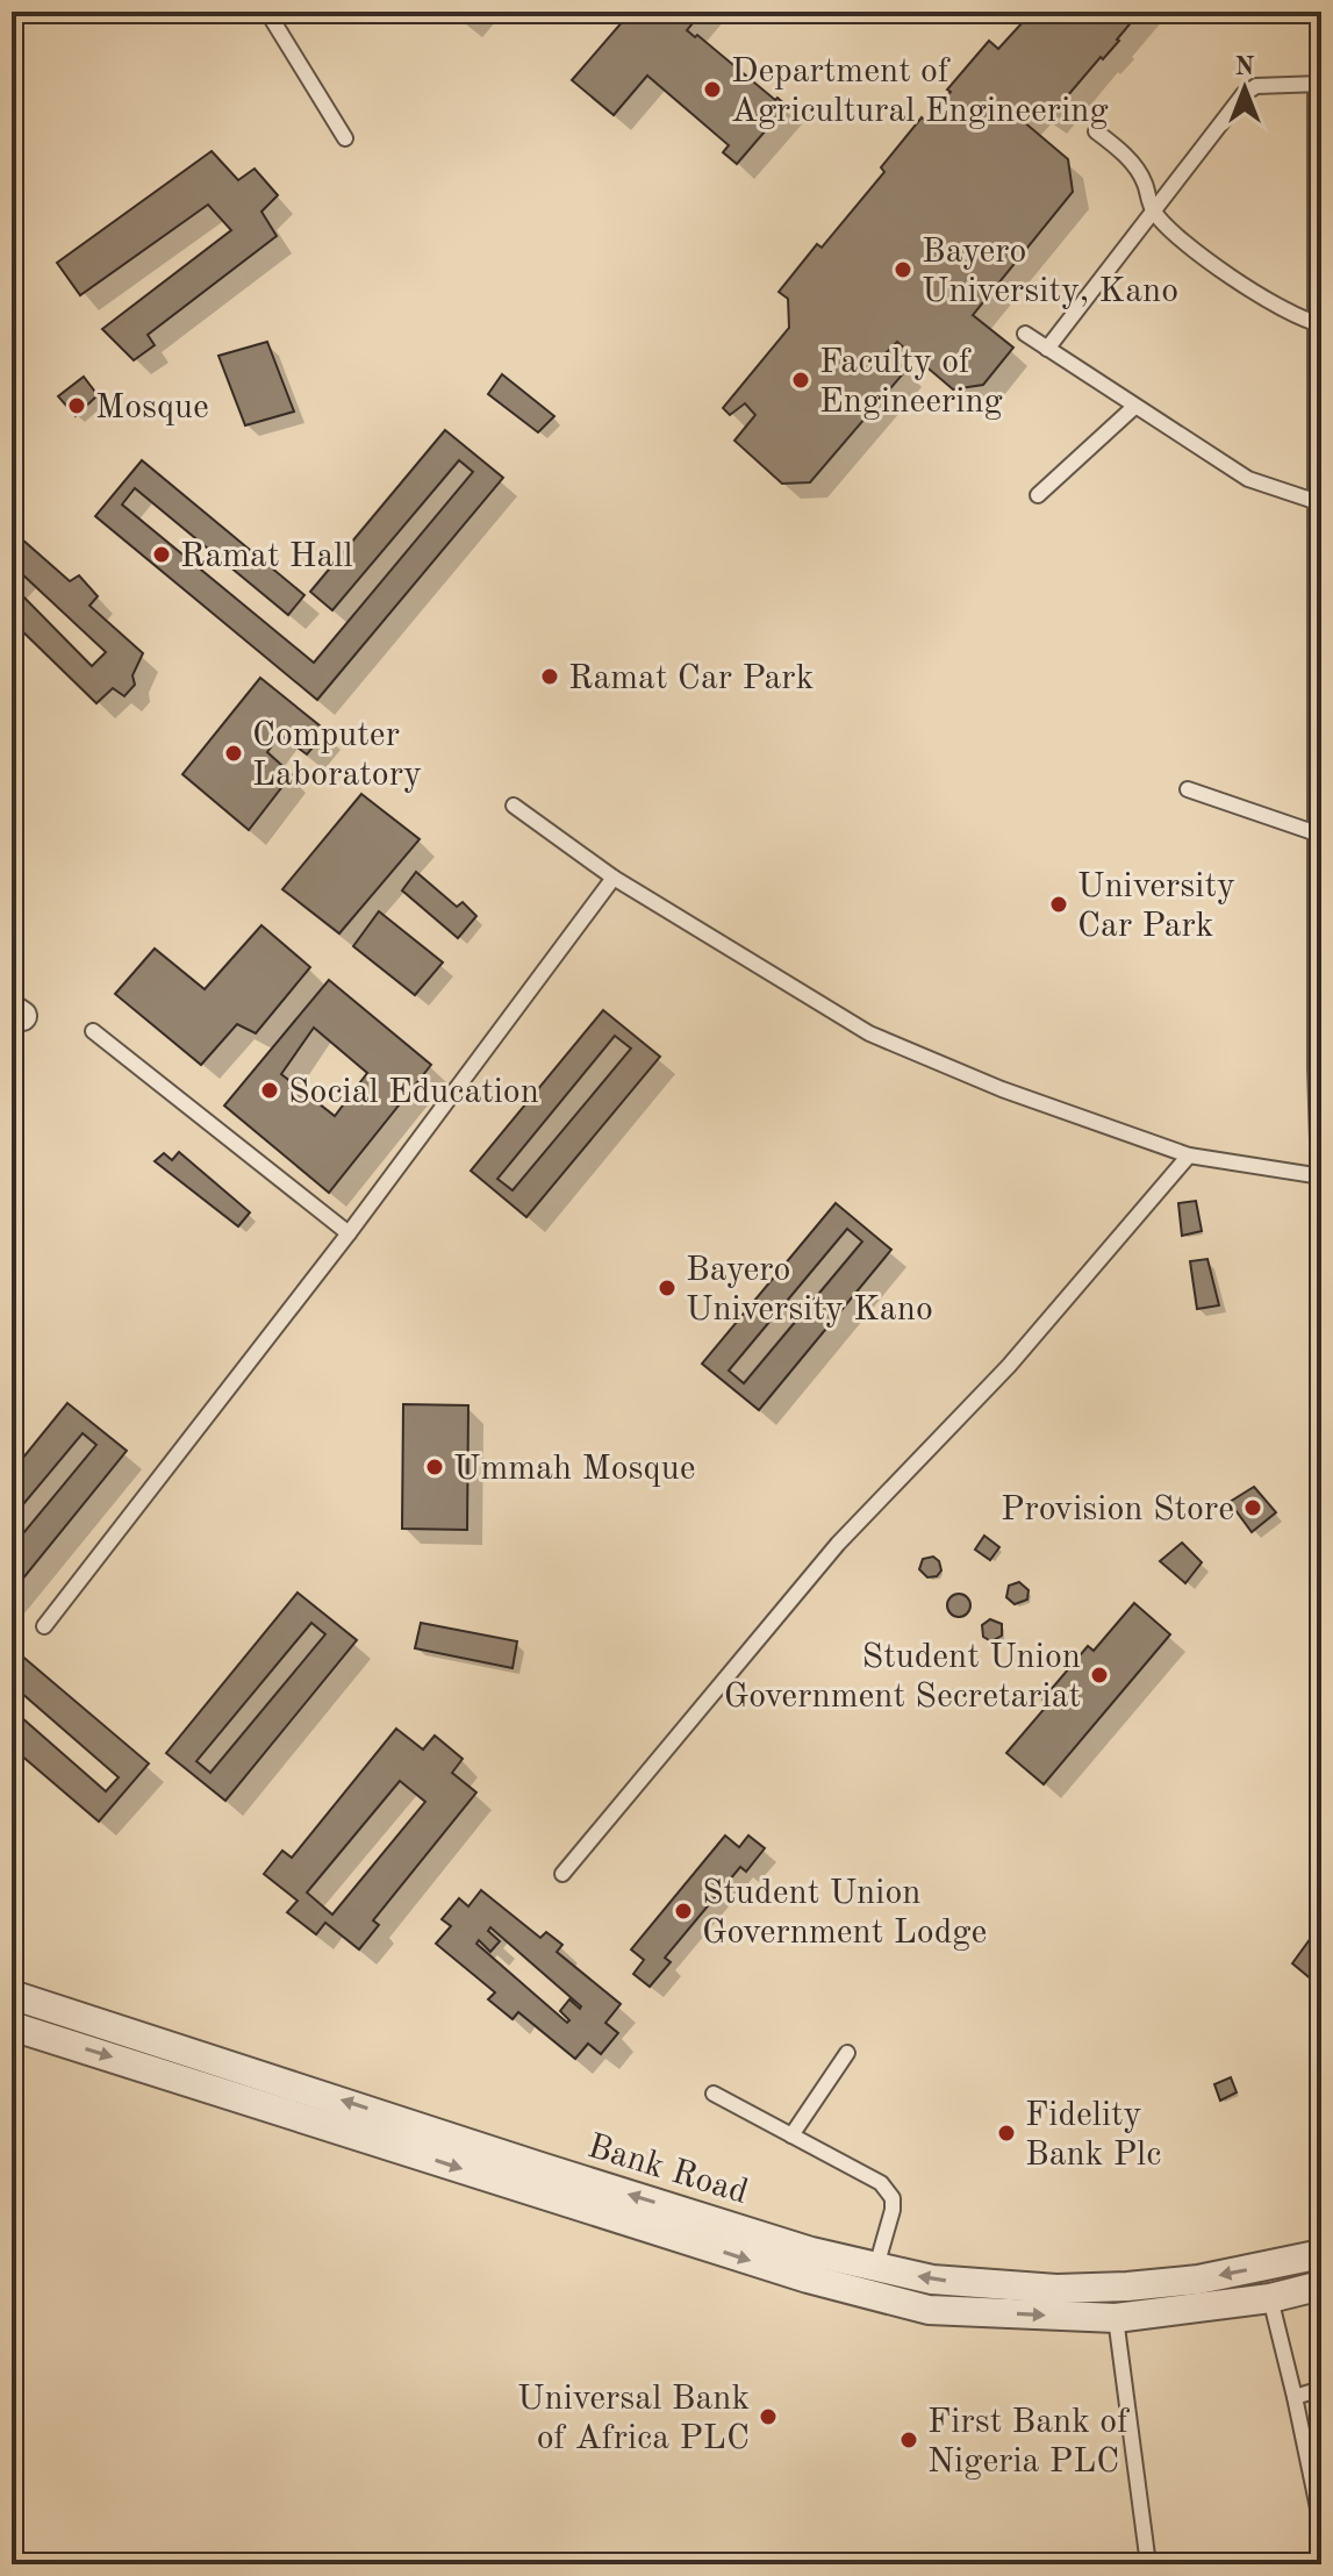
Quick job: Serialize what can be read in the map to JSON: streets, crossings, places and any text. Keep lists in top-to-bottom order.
{
  "streets": {
    "street": ["Bank Road"]
  },
  "places": [
    "Department of Agricultural Engineering",
    "Bayero University, Kano",
    "Faculty of Engineering",
    "Mosque",
    "Ramat Hall",
    "Ramat Car Park",
    "Computer Laboratory",
    "University Car Park",
    "Social Education",
    "Bayero University Kano",
    "Ummah Mosque",
    "Provision Store",
    "Student Union Government Secretariat",
    "Student Union Government Lodge",
    "Fidelity Bank Plc",
    "Universal Bank of Africa PLC",
    "First Bank of Nigeria PLC"
  ],
  "north": "top"
}
